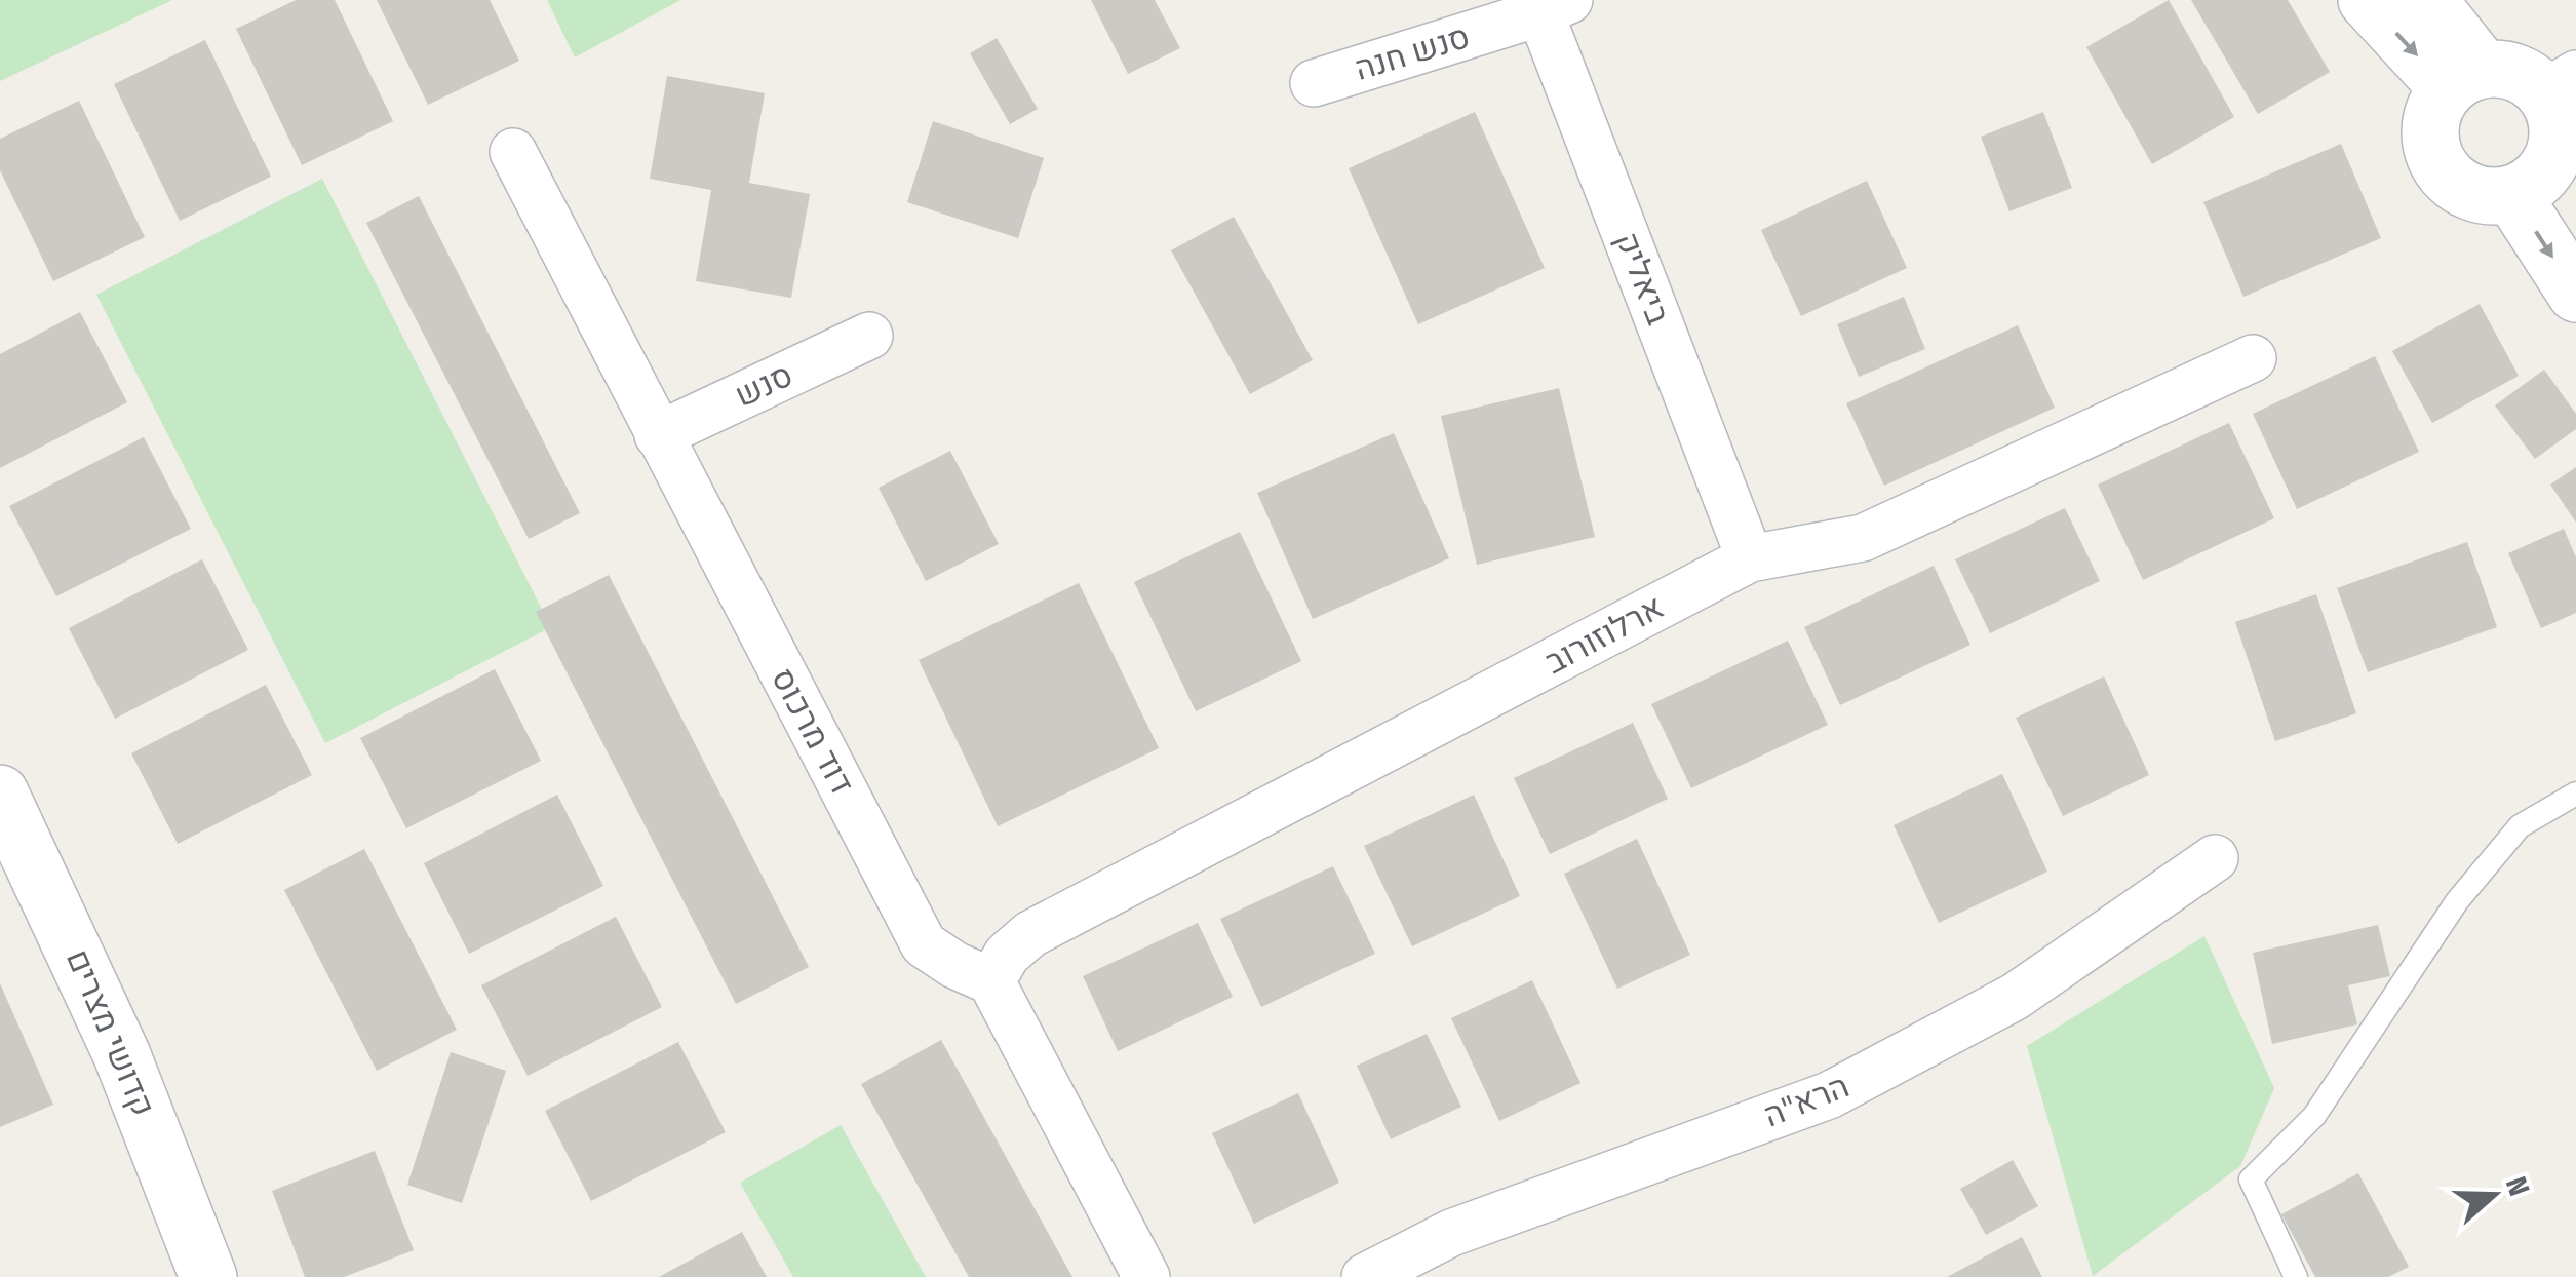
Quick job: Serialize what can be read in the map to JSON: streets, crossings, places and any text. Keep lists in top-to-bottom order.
{
  "streets": {
    "street": [
      "סנש חנה",
      "ביאליק",
      "סנש",
      "ארלוזורוב",
      "דוד מרכוס",
      "קדושי מצרים",
      "הרא\"ה"
    ]
  },
  "crossings": [
    ["סנש חנה", "ביאליק"],
    ["ביאליק", "ארלוזורוב"],
    ["סנש", "דוד מרכוס"],
    ["ארלוזורוב", "דוד מרכוס"]
  ],
  "north": "right"
}
